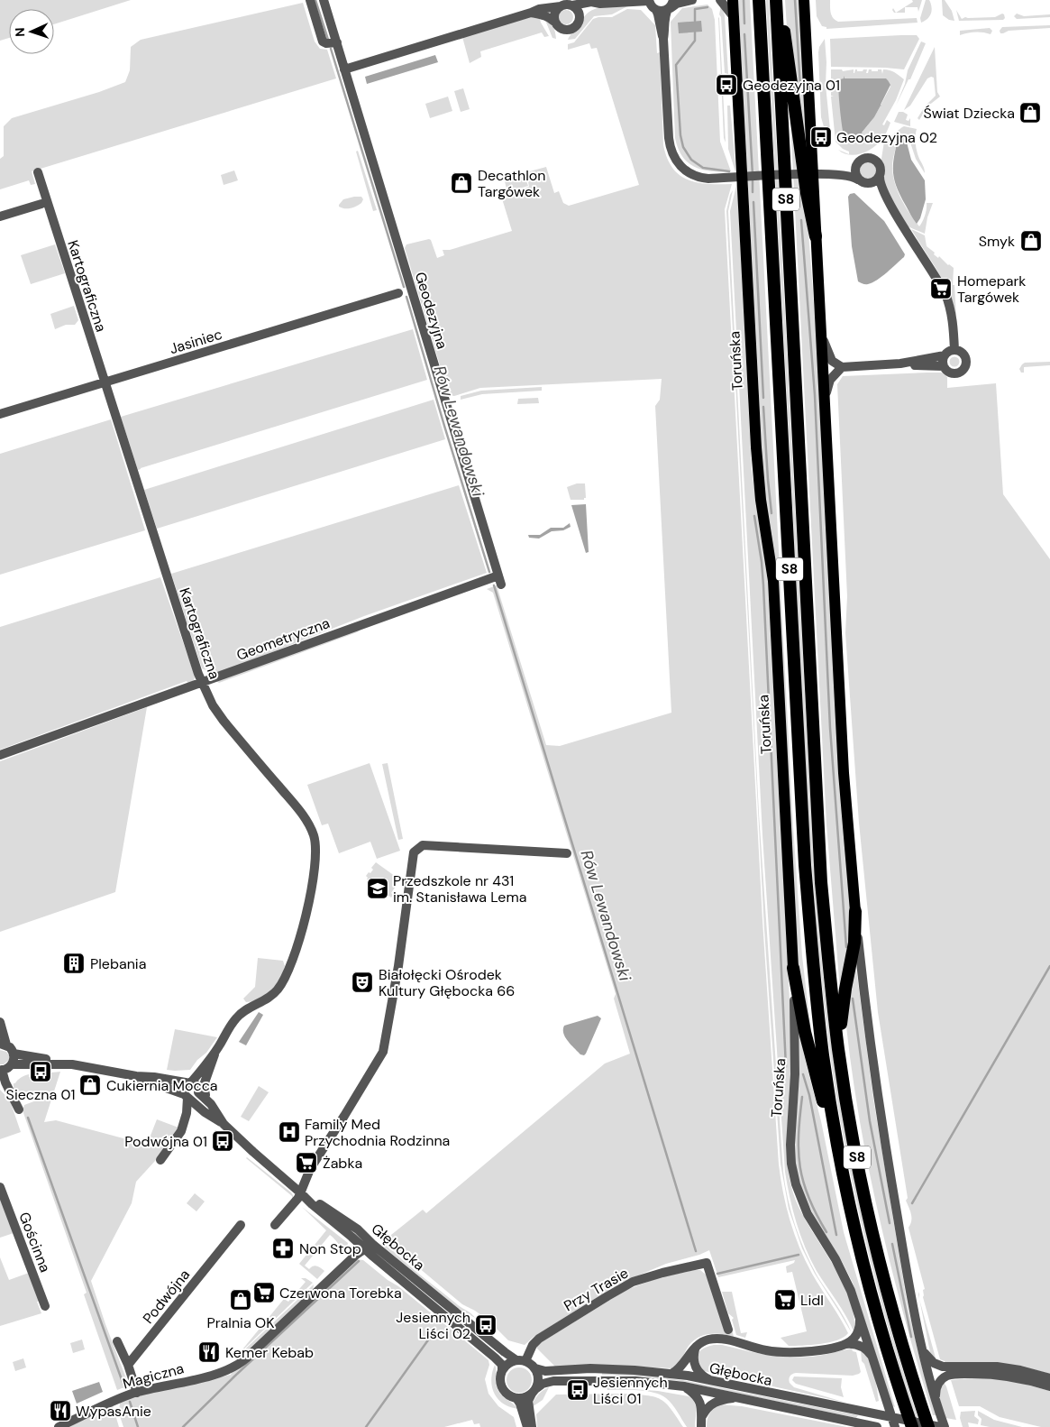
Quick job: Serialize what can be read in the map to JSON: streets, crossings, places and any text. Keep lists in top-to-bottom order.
{
  "streets": {
    "highway": ["S8"],
    "main road": ["Toruńska"],
    "street": [
      "Kartograficzna",
      "Geodezyjna",
      "Jasiniec",
      "Geometryczna",
      "Gościnna",
      "Głębocka",
      "Przy Trasie",
      "Podwójna",
      "Magiczna"
    ]
  },
  "crossings": [
    ["Kartograficzna", "Jasiniec"],
    ["Kartograficzna", "Geometryczna"],
    ["Kartograficzna", "Głębocka"],
    ["Geodezyjna", "Geometryczna"],
    ["Głębocka", "Przy Trasie"],
    ["Głębocka", "Magiczna"]
  ],
  "water": ["Rów Lewandowski"],
  "places": {
    "bus stop": [
      "Geodezyjna 01",
      "Geodezyjna 02",
      "Sieczna 01",
      "Podwójna 01",
      "Jesiennych Liści 02",
      "Jesiennych Liści 01"
    ],
    "shop": [
      "Świat Dziecka",
      "Decathlon Targówek",
      "Smyk",
      "Cukiernia Mocca",
      "Pralnia OK"
    ],
    "supermarket": [
      "Homepark Targówek",
      "Żabka",
      "Czerwona Torebka",
      "Lidl"
    ],
    "school or university": ["Przedszkole nr 431 im. Stanisława Lema"],
    "building": ["Plebania"],
    "theatre": ["Białołęcki Ośrodek Kultury Głębocka 66"],
    "hospital": ["Family Med Przychodnia Rodzinna"],
    "pharmacy": ["Non Stop"],
    "restaurant": ["Kemer Kebab", "WypasAnie"]
  },
  "north": "left"
}
